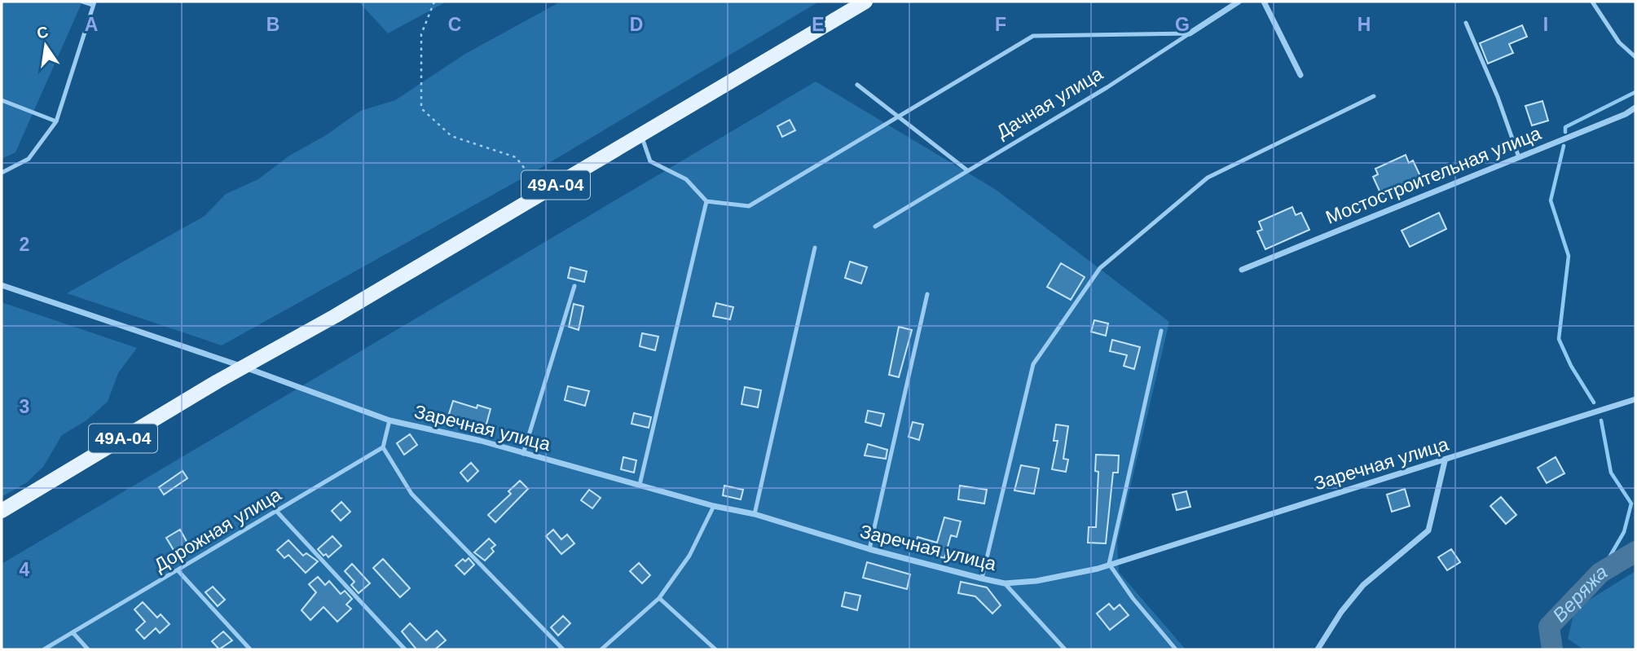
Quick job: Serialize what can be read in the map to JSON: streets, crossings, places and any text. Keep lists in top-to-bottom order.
{
  "streets": {
    "main road": ["49А-04"],
    "street": ["Дачная улица", "Мостостроительная улица", "Заречная улица"],
    "lane": ["Дорожная улица"]
  },
  "crossings": [
    ["49А-04", "Заречная улица"]
  ],
  "water": ["Веряжа"],
  "north": "top",
  "grid": {
    "columns": [
      "A",
      "B",
      "C",
      "D",
      "E",
      "F",
      "G",
      "H",
      "I"
    ],
    "rows": ["2", "3", "4"]
  }
}
